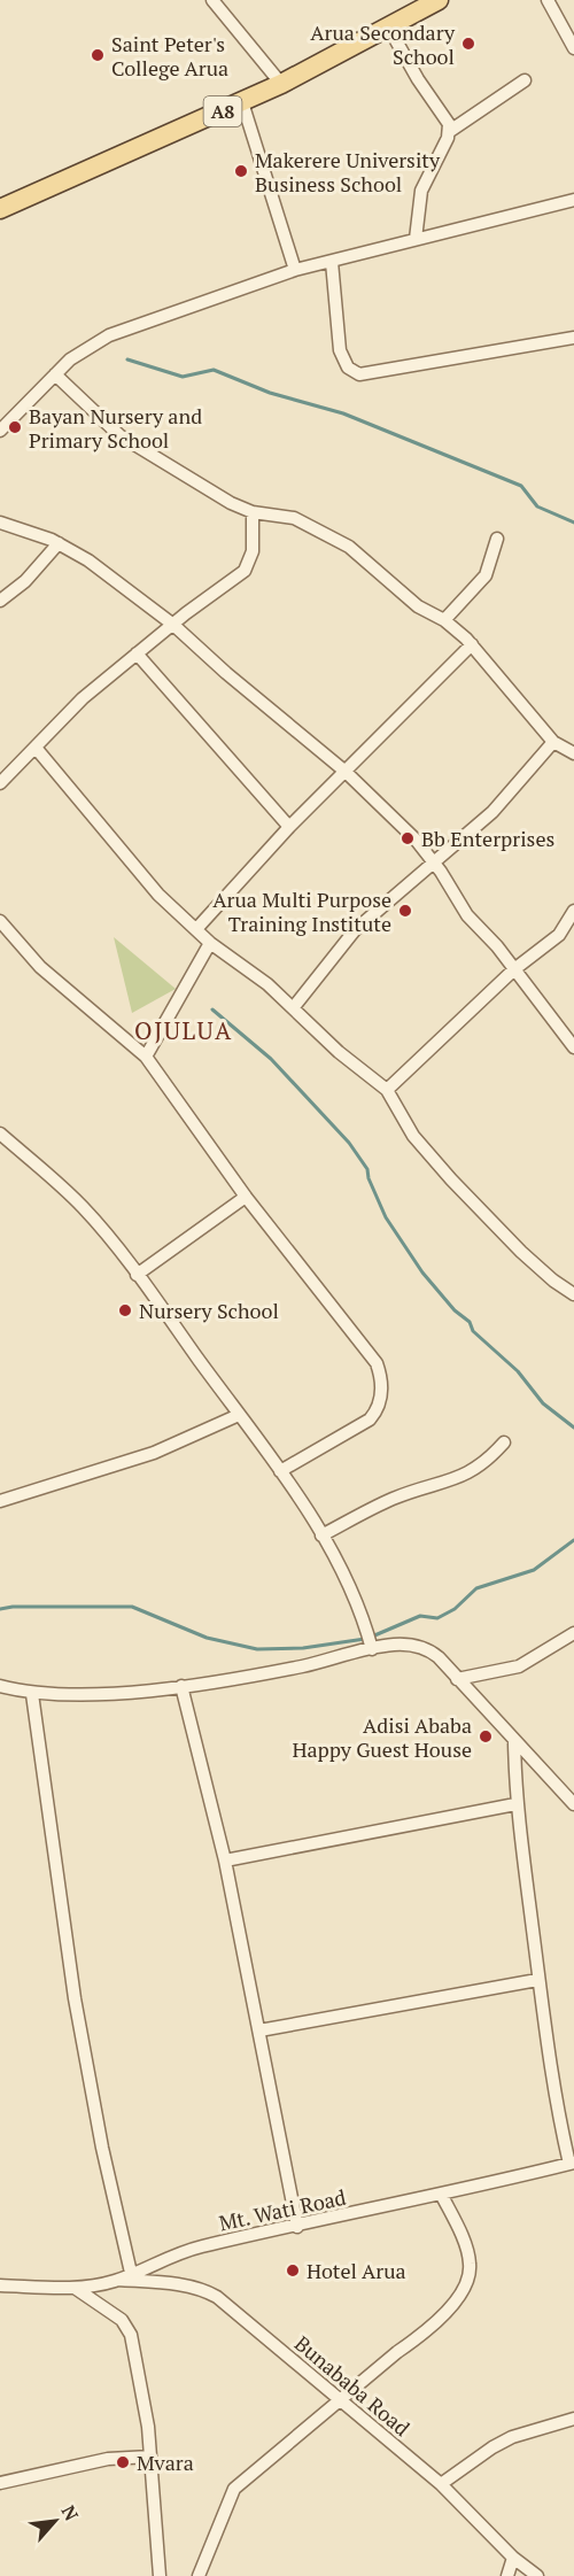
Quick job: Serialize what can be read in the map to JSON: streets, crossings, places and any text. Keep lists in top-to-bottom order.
{
  "streets": {
    "main road": ["A8"],
    "street": ["Mt. Wati Road", "Bunababa Road"]
  },
  "crossings": [
    ["Mt. Wati Road", "Bunababa Road"]
  ],
  "districts": ["OJULUA"],
  "places": [
    "Arua Secondary School",
    "Saint Peter's College Arua",
    "Makerere University Business School",
    "Bayan Nursery and Primary School",
    "Bb Enterprises",
    "Arua Multi Purpose Training Institute",
    "Nursery School",
    "Adisi Ababa Happy Guest House",
    "Hotel Arua",
    "Mvara"
  ],
  "north": "top right"
}
